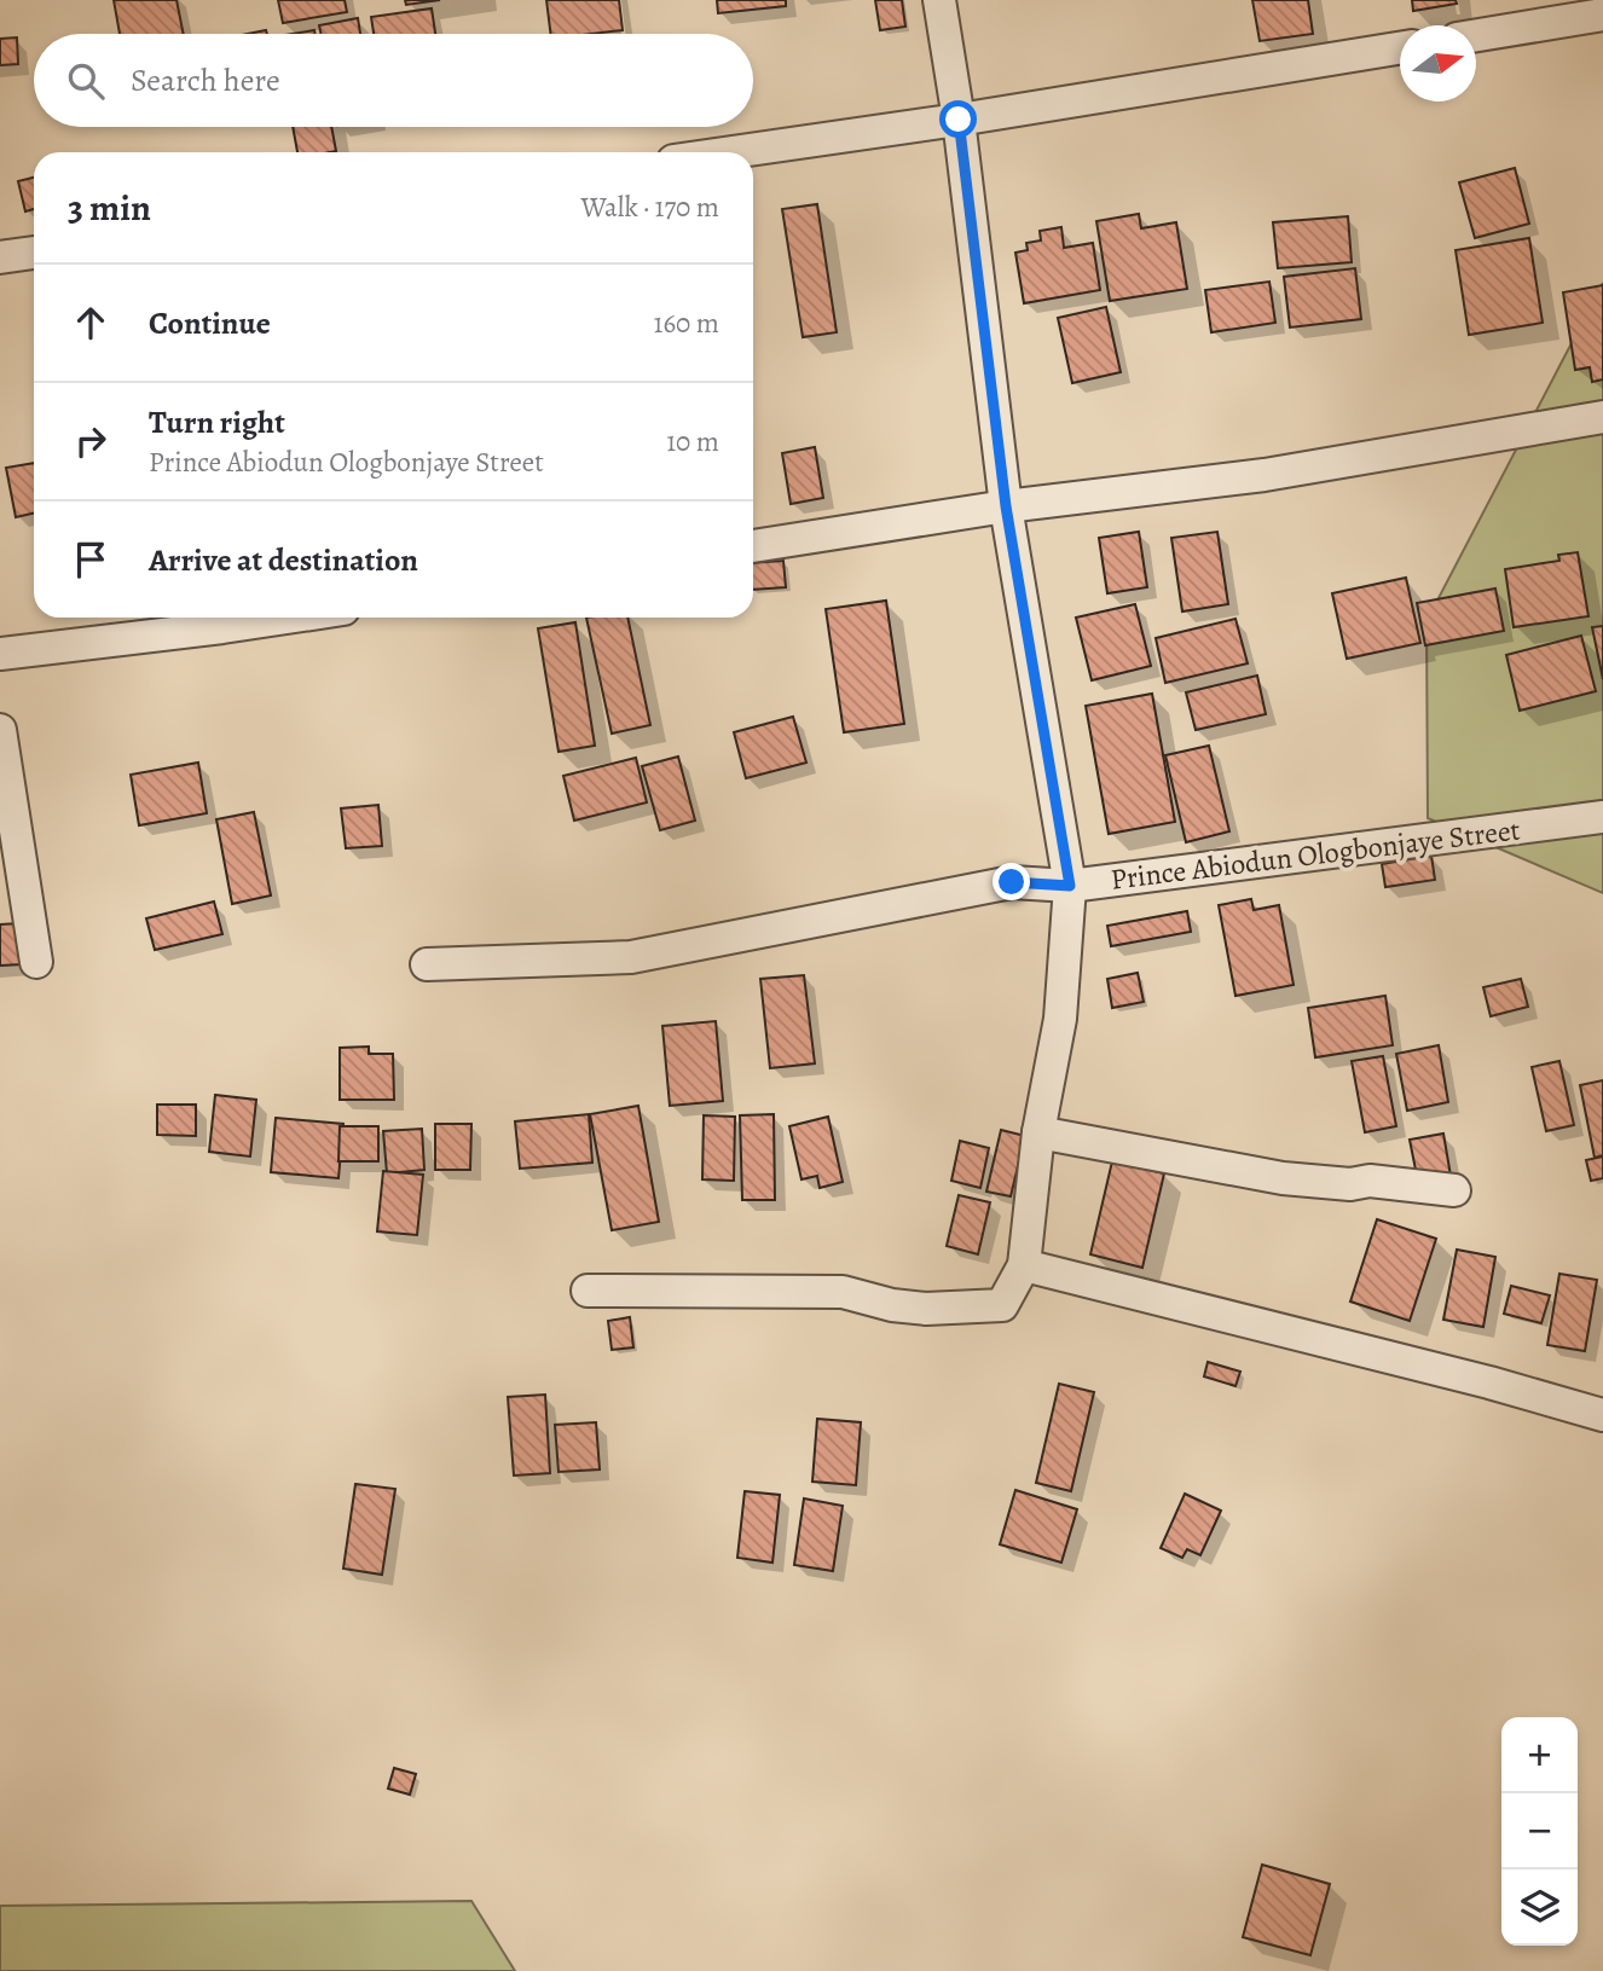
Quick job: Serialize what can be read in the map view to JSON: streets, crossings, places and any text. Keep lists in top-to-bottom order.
{
  "streets": {
    "street": ["Prince Abiodun Ologbonjaye Street"]
  },
  "north": "right",
  "page": {
    "search": "Search here",
    "heading": ["3 min", "Walk · 170 m"],
    "list": [
      ["Continue", "160 m"],
      ["Turn right", "Prince Abiodun Ologbonjaye Street", "10 m"],
      "Arrive at destination"
    ],
    "map_buttons": ["+", "−"]
  }
}
